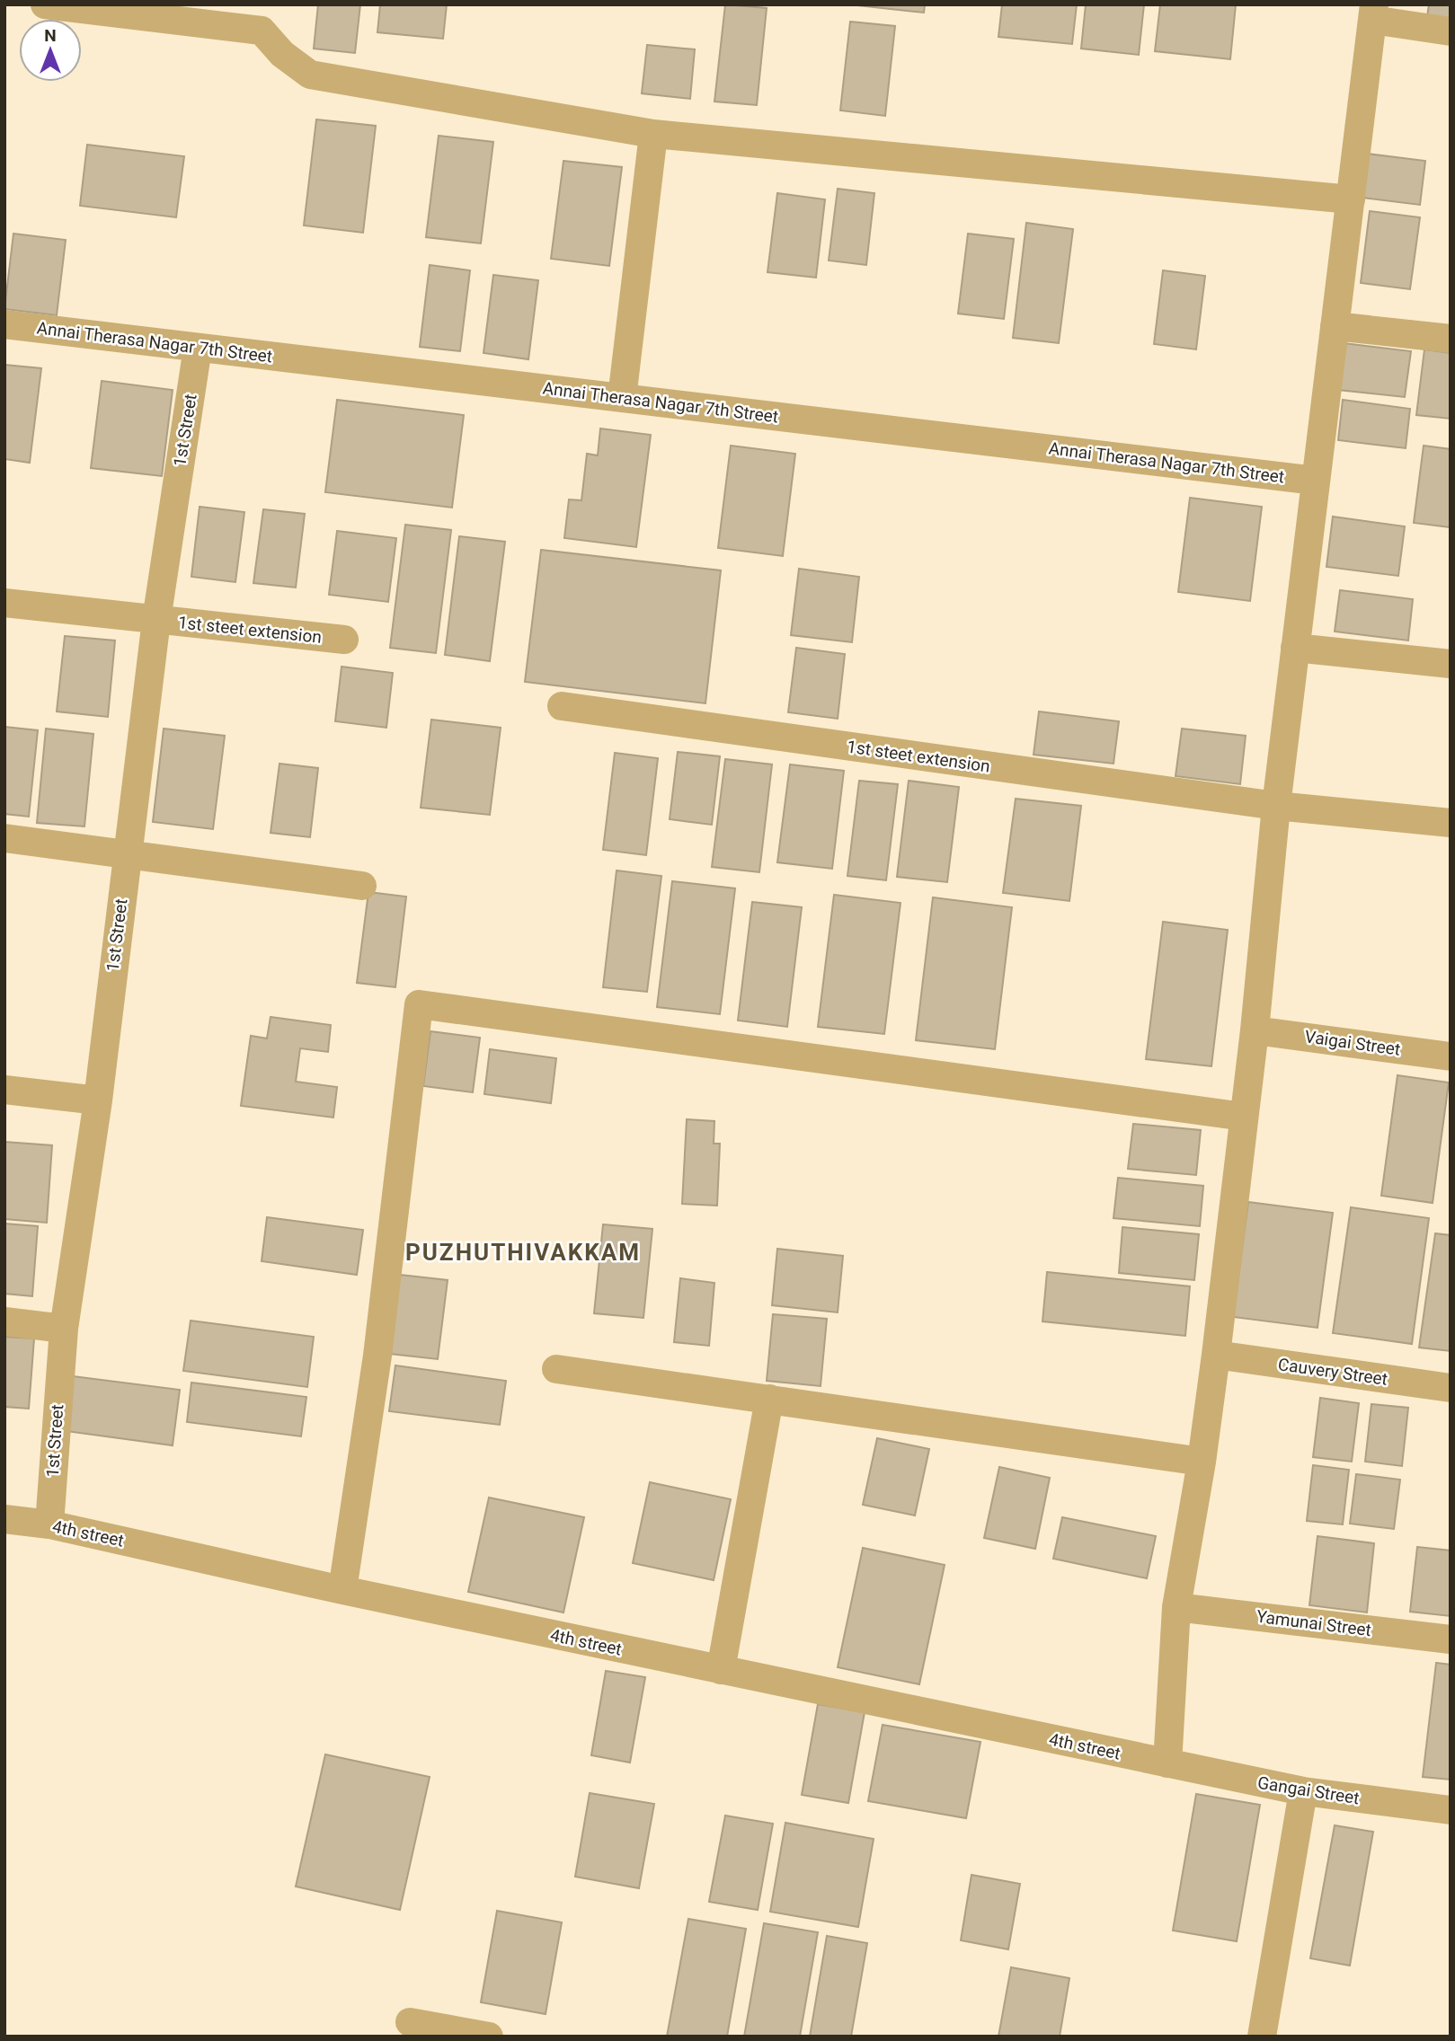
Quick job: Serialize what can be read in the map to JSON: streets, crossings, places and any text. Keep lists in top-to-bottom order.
{
  "streets": {
    "street": [
      "Annai Therasa Nagar 7th Street",
      "1st Street",
      "1st steet extension",
      "Vaigai Street",
      "Cauvery Street",
      "4th street",
      "Yamunai Street",
      "Gangai Street"
    ]
  },
  "crossings": [
    ["Annai Therasa Nagar 7th Street", "1st Street"],
    ["1st Street", "1st steet extension"],
    ["1st Street", "4th street"],
    ["4th street", "Gangai Street"]
  ],
  "districts": ["PUZHUTHIVAKKAM"],
  "north": "top"
}
